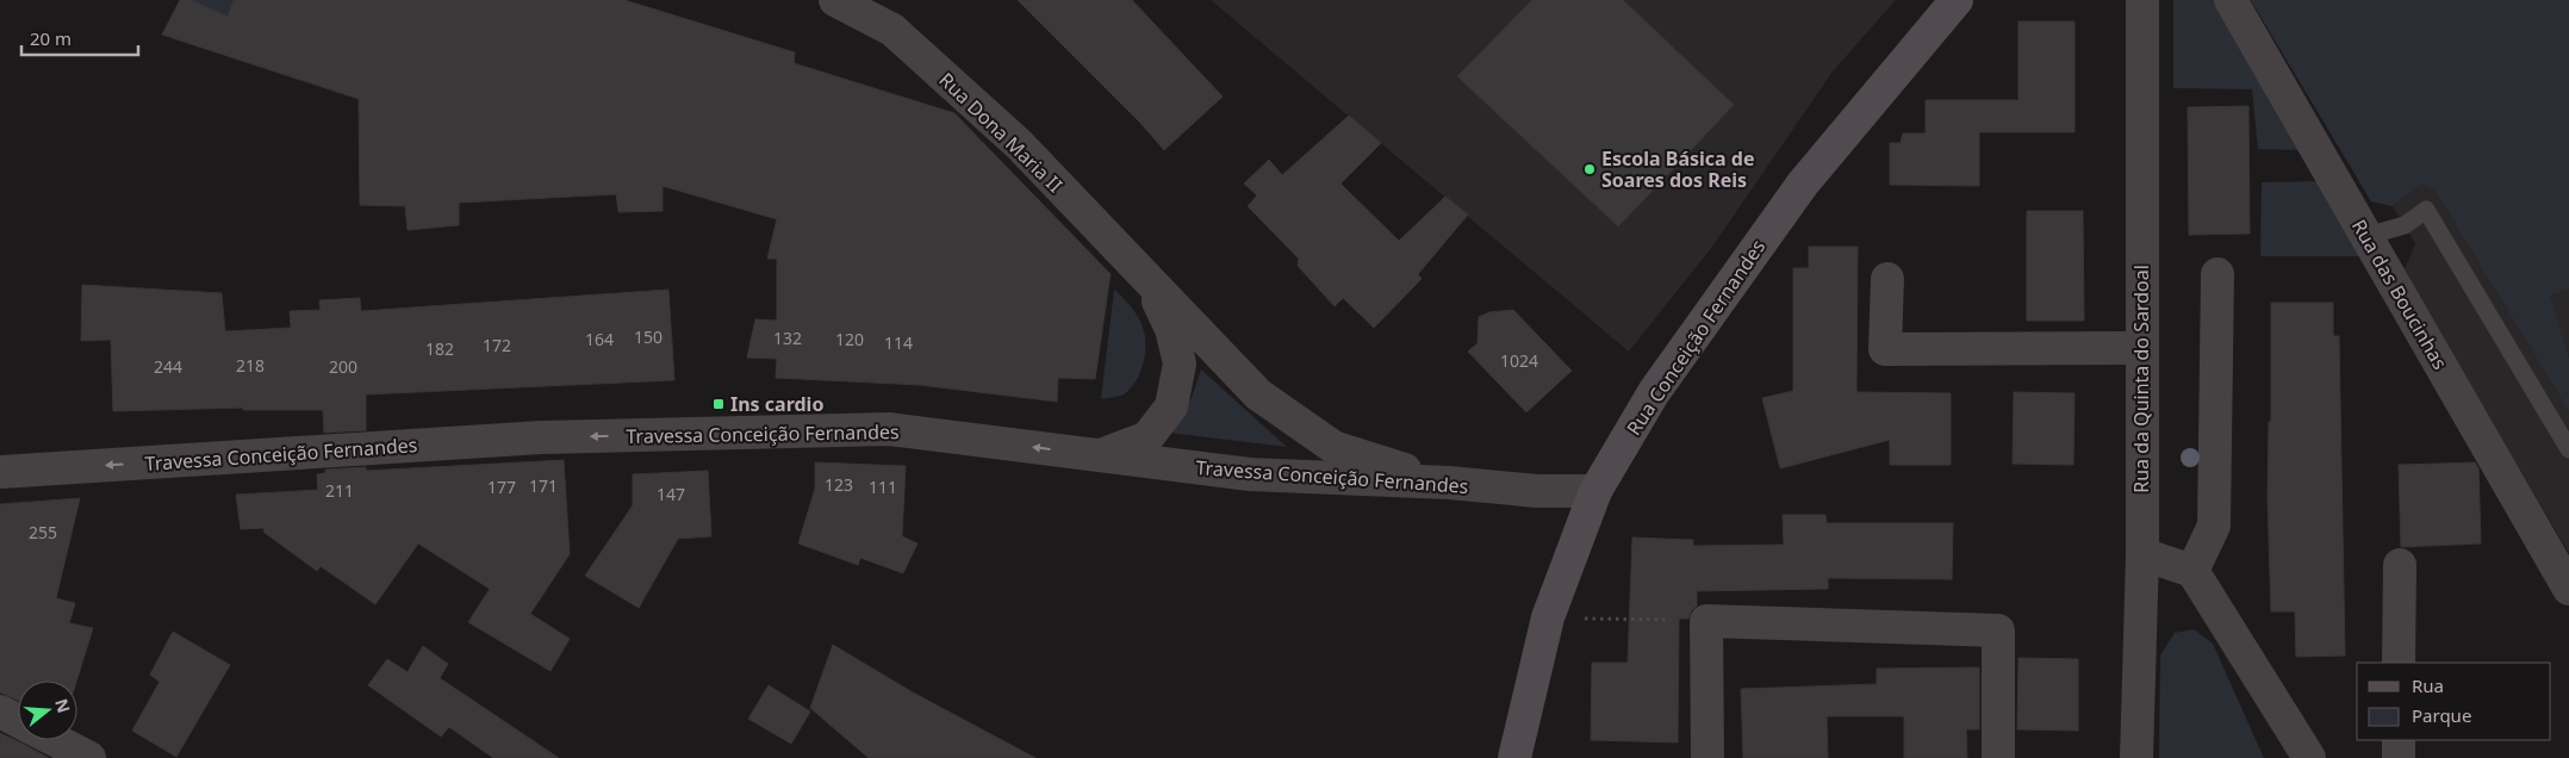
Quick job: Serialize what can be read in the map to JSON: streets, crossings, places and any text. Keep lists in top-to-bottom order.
{
  "streets": {
    "main road": ["Rua Conceição Fernandes"],
    "street": [
      "Rua Dona Maria II",
      "Rua das Boucinhas",
      "Rua da Quinta do Sardoal",
      "Travessa Conceição Fernandes"
    ]
  },
  "crossings": [
    ["Rua Dona Maria II", "Travessa Conceição Fernandes"],
    ["Rua Conceição Fernandes", "Travessa Conceição Fernandes"]
  ],
  "one_way": ["Travessa Conceição Fernandes"],
  "places": {
    "other": ["Escola Básica de Soares dos Reis"],
    "transit": ["Ins cardio"]
  },
  "house_numbers": [
    "150",
    "132",
    "164",
    "120",
    "114",
    "172",
    "182",
    "1024",
    "218",
    "244",
    "200",
    "123",
    "171",
    "177",
    "111",
    "211",
    "147",
    "255"
  ],
  "legend": ["Rua", "Parque"],
  "scale_bar": "20 m",
  "north": "right"
}
